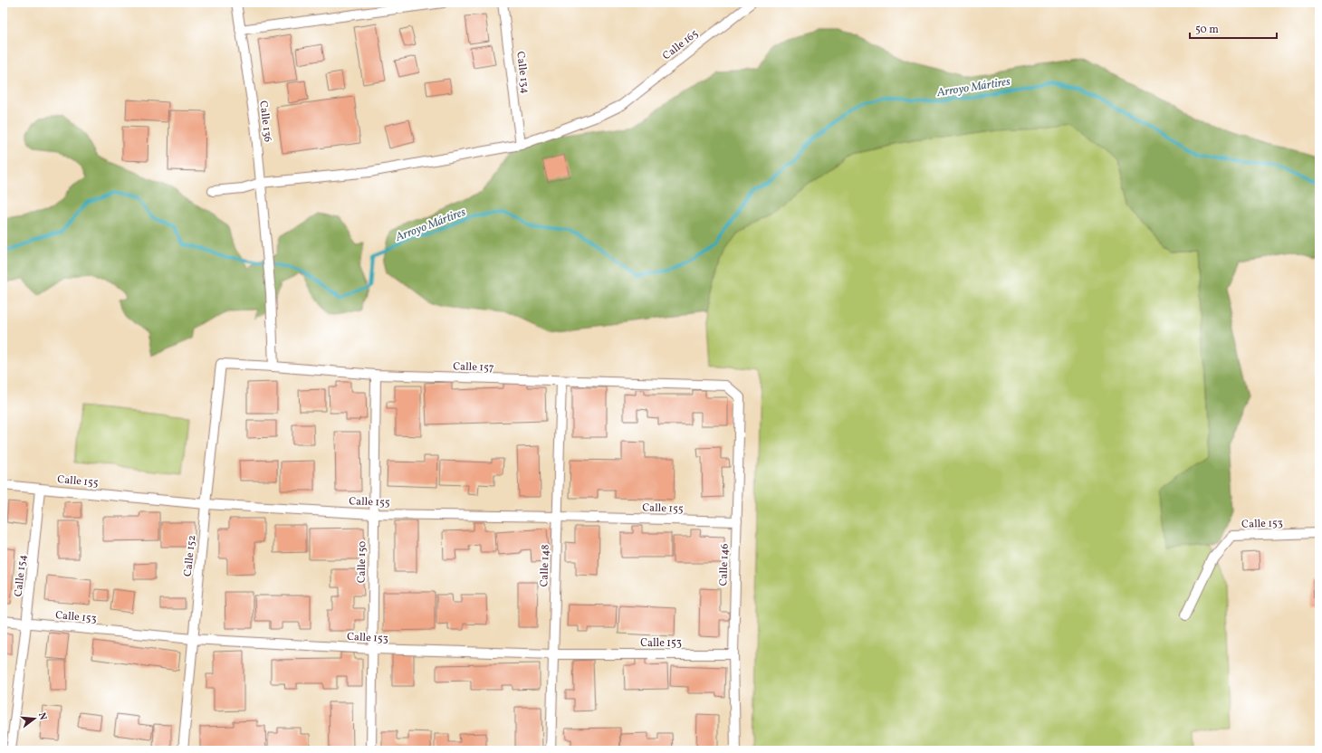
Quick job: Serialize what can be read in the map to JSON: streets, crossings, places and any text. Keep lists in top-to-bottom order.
{
  "streets": {
    "street": [
      "Calle 165",
      "Calle 134",
      "Calle 136",
      "Calle 157",
      "Calle 155",
      "Calle 153",
      "Calle 152",
      "Calle 150",
      "Calle 146",
      "Calle 148",
      "Calle 154"
    ]
  },
  "crossings": [
    ["Calle 165", "Calle 134"],
    ["Calle 165", "Calle 136"],
    ["Calle 136", "Calle 157"],
    ["Calle 157", "Calle 152"],
    ["Calle 157", "Calle 150"],
    ["Calle 157", "Calle 146"],
    ["Calle 157", "Calle 148"],
    ["Calle 155", "Calle 152"],
    ["Calle 155", "Calle 150"],
    ["Calle 155", "Calle 146"],
    ["Calle 155", "Calle 148"],
    ["Calle 155", "Calle 154"],
    ["Calle 153", "Calle 152"],
    ["Calle 153", "Calle 150"],
    ["Calle 153", "Calle 146"],
    ["Calle 153", "Calle 148"],
    ["Calle 153", "Calle 154"]
  ],
  "water": ["Arroyo Mártires"],
  "scale_bar": "50 m",
  "north": "right"
}
